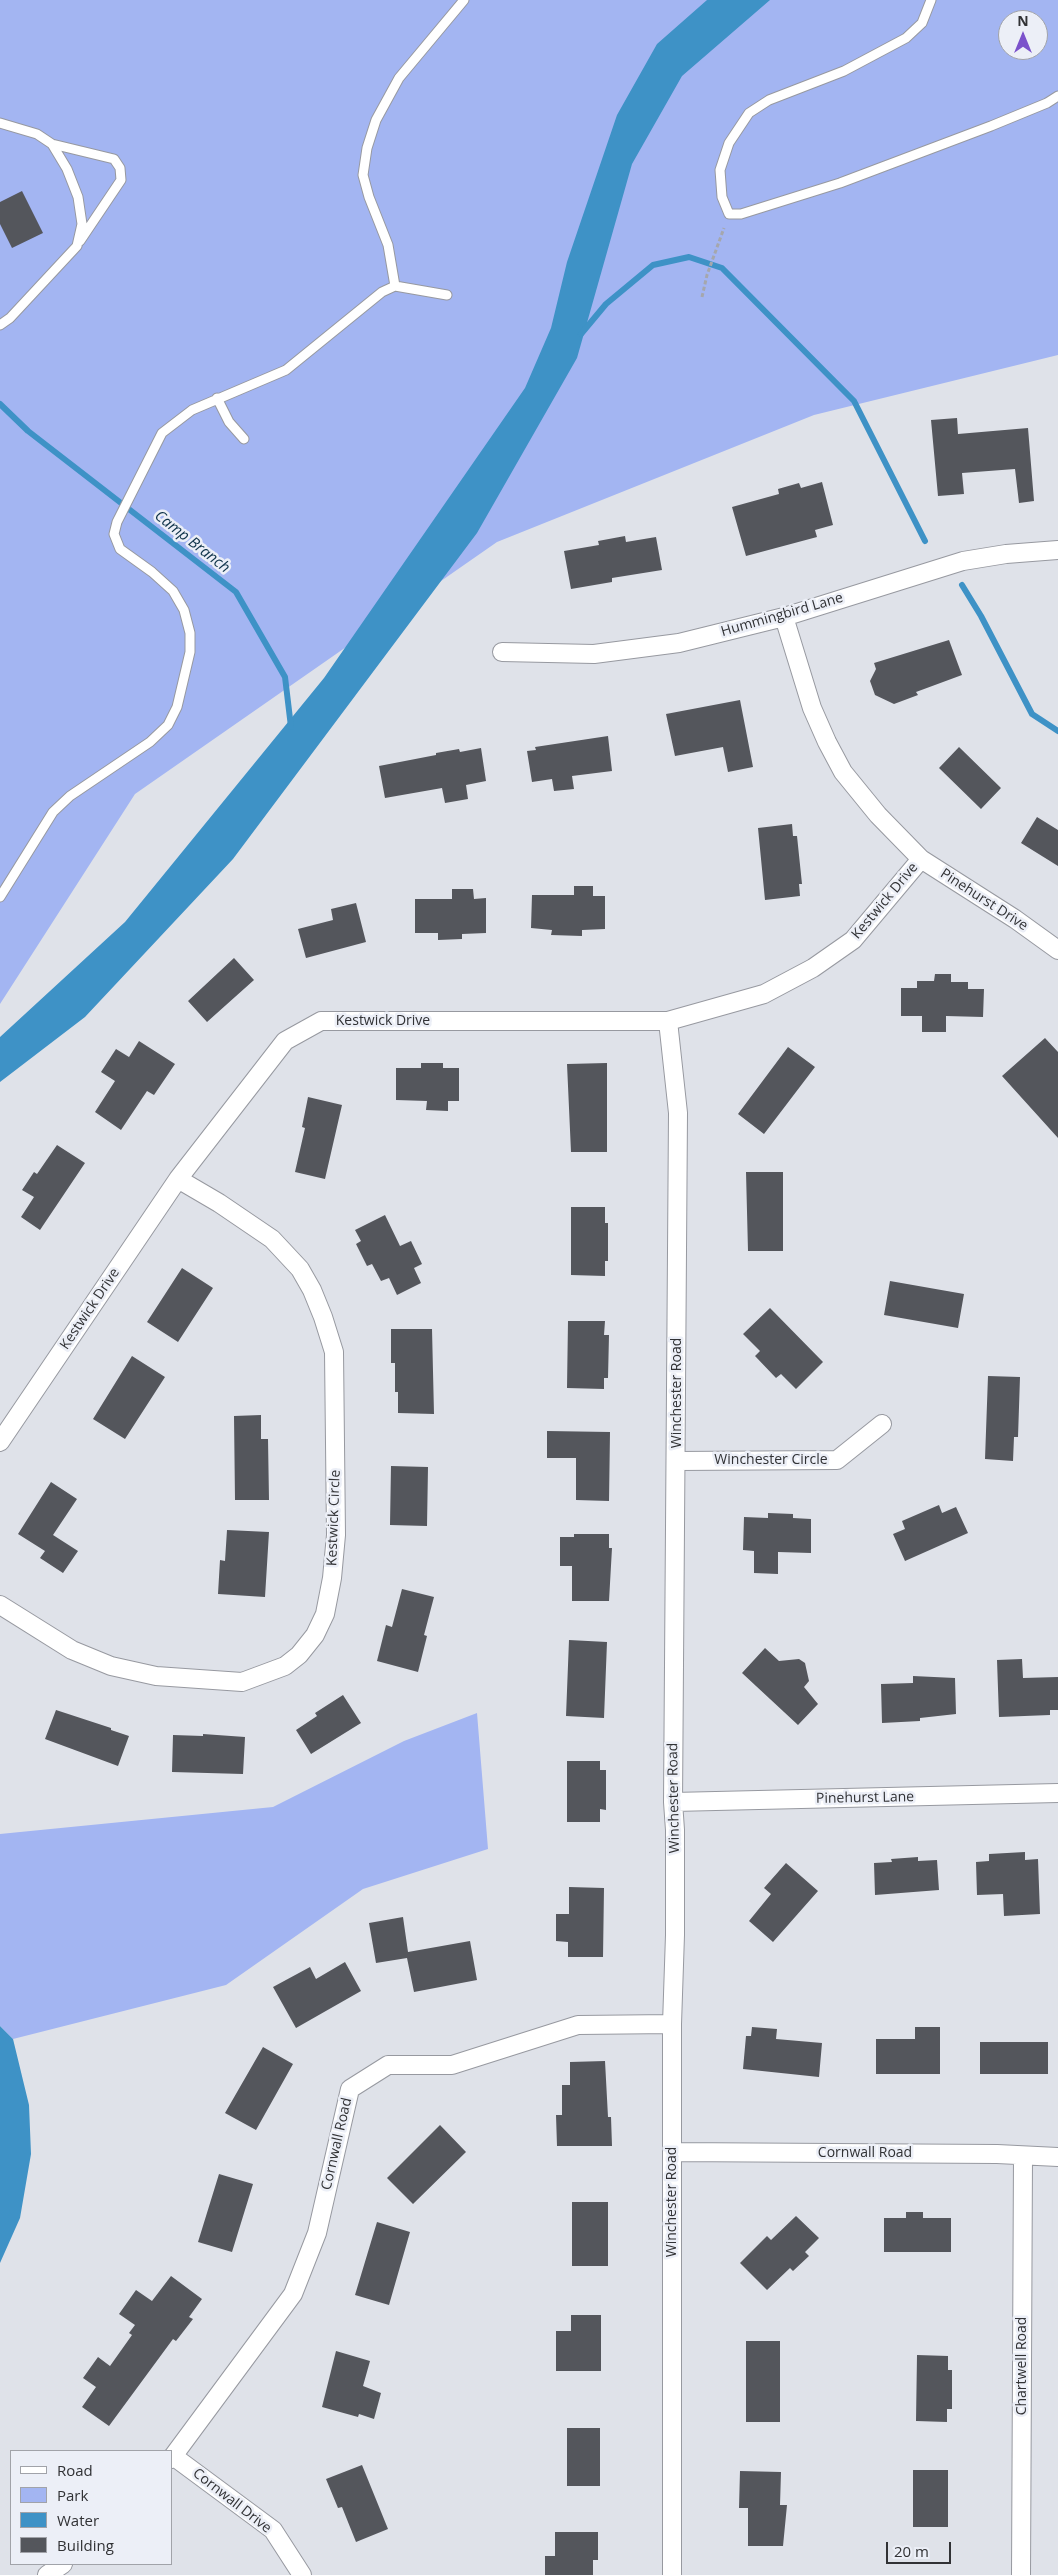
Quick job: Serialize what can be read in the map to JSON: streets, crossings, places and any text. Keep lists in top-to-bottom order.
{
  "streets": {
    "street": [
      "Hummingbird Lane",
      "Pinehurst Drive",
      "Kestwick Drive",
      "Winchester Road",
      "Winchester Circle",
      "Kestwick Circle",
      "Pinehurst Lane",
      "Cornwall Road",
      "Chartwell Road",
      "Cornwall Drive"
    ]
  },
  "crossings": [
    ["Hummingbird Lane", "Pinehurst Drive"],
    ["Pinehurst Drive", "Kestwick Drive"],
    ["Kestwick Drive", "Winchester Road"],
    ["Kestwick Drive", "Kestwick Circle"],
    ["Winchester Road", "Winchester Circle"],
    ["Winchester Road", "Pinehurst Lane"],
    ["Winchester Road", "Cornwall Road"],
    ["Cornwall Road", "Chartwell Road"],
    ["Cornwall Road", "Cornwall Drive"]
  ],
  "water": ["Camp Branch"],
  "legend": [
    "Road",
    "Park",
    "Water",
    "Building"
  ],
  "scale_bar": "20 m",
  "north": "top"
}
